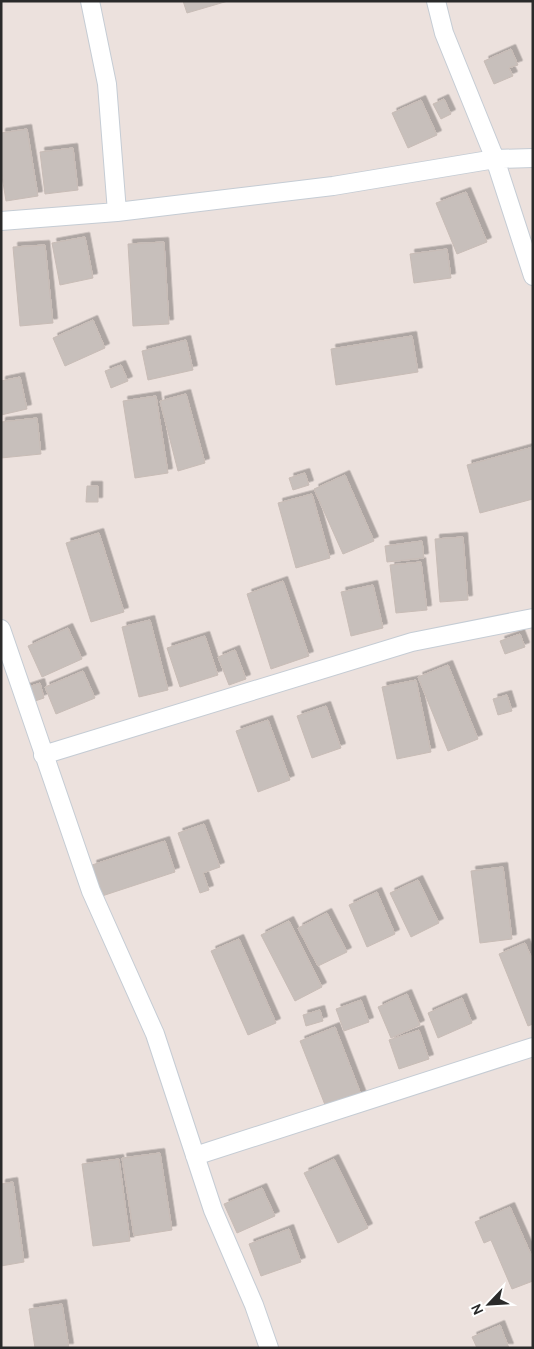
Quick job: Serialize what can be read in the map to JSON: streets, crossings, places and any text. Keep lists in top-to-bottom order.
{
  "north": "bottom left"
}
